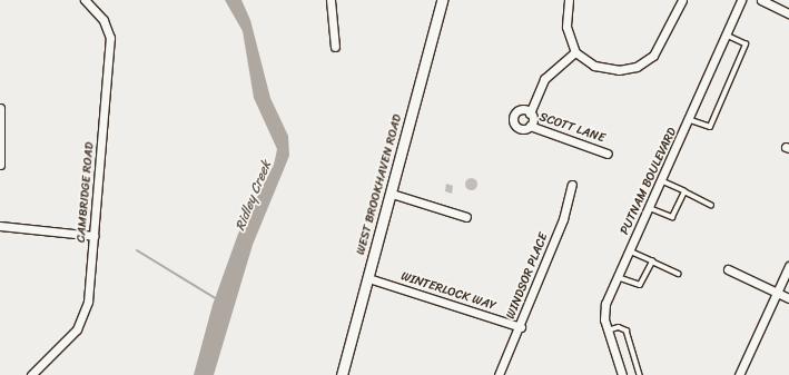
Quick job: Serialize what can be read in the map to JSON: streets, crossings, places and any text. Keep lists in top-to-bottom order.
{
  "streets": {
    "street": [
      "SCOTT LANE",
      "PUTNAM BOULEVARD",
      "WEST BROOKHAVEN ROAD",
      "CAMBRIDGE ROAD",
      "WINDSOR PLACE",
      "WINTERLOCK WAY"
    ]
  },
  "crossings": [
    ["WEST BROOKHAVEN ROAD", "WINTERLOCK WAY"],
    ["WINDSOR PLACE", "WINTERLOCK WAY"]
  ],
  "water": ["Ridley Creek"]
}
